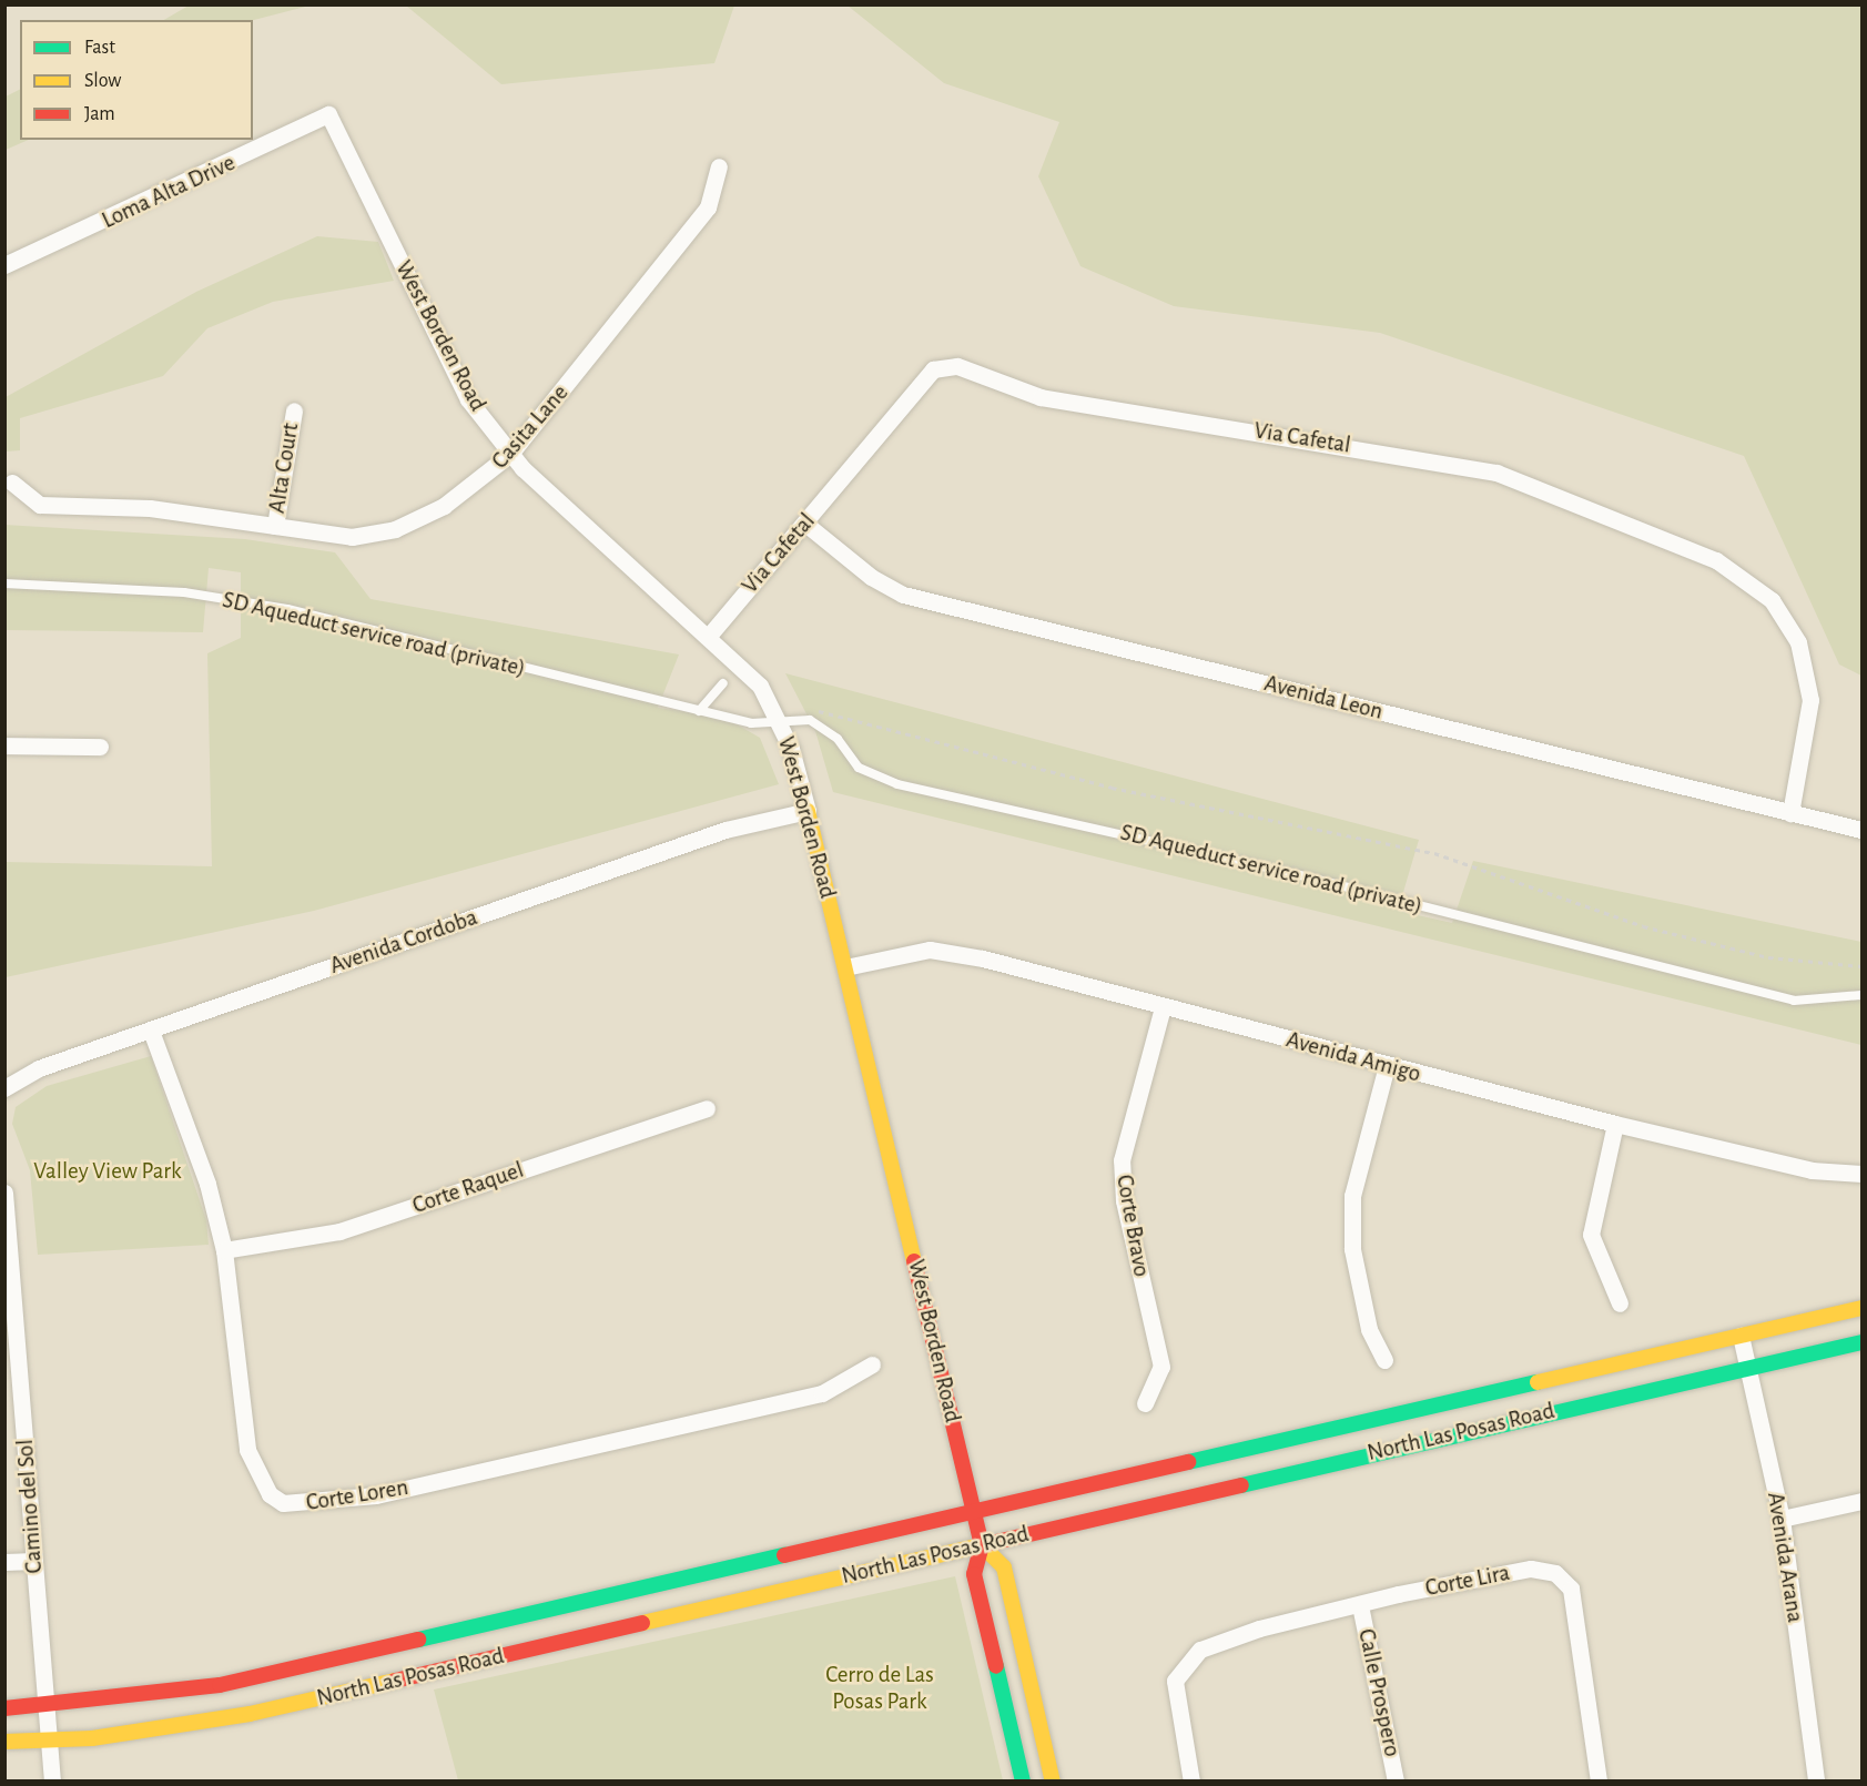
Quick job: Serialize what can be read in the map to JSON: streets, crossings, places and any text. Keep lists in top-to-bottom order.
{
  "streets": {
    "street": [
      "Loma Alta Drive",
      "West Borden Road",
      "Casita Lane",
      "Via Cafetal",
      "Alta Court",
      "Avenida Leon",
      "Avenida Cordoba",
      "Avenida Amigo",
      "Corte Raquel",
      "Corte Bravo",
      "North Las Posas Road",
      "Corte Loren",
      "Camino del Sol",
      "Avenida Arana",
      "Corte Lira",
      "Calle Prospero"
    ],
    "lane": ["SD Aqueduct service road (private)"]
  },
  "crossings": [
    ["Loma Alta Drive", "West Borden Road"],
    ["West Borden Road", "Casita Lane"],
    ["West Borden Road", "Via Cafetal"],
    ["West Borden Road", "SD Aqueduct service road (private)"],
    ["West Borden Road", "Avenida Cordoba"],
    ["West Borden Road", "Avenida Amigo"],
    ["West Borden Road", "North Las Posas Road"],
    ["Casita Lane", "Alta Court"],
    ["Via Cafetal", "Avenida Leon"],
    ["Avenida Cordoba", "Corte Loren"],
    ["Avenida Amigo", "Corte Bravo"],
    ["Corte Raquel", "Corte Loren"],
    ["North Las Posas Road", "Camino del Sol"],
    ["North Las Posas Road", "Avenida Arana"],
    ["Corte Lira", "Calle Prospero"]
  ],
  "parks": ["Valley View Park", "Cerro de Las Posas Park"],
  "legend": ["Fast", "Slow", "Jam"]
}
